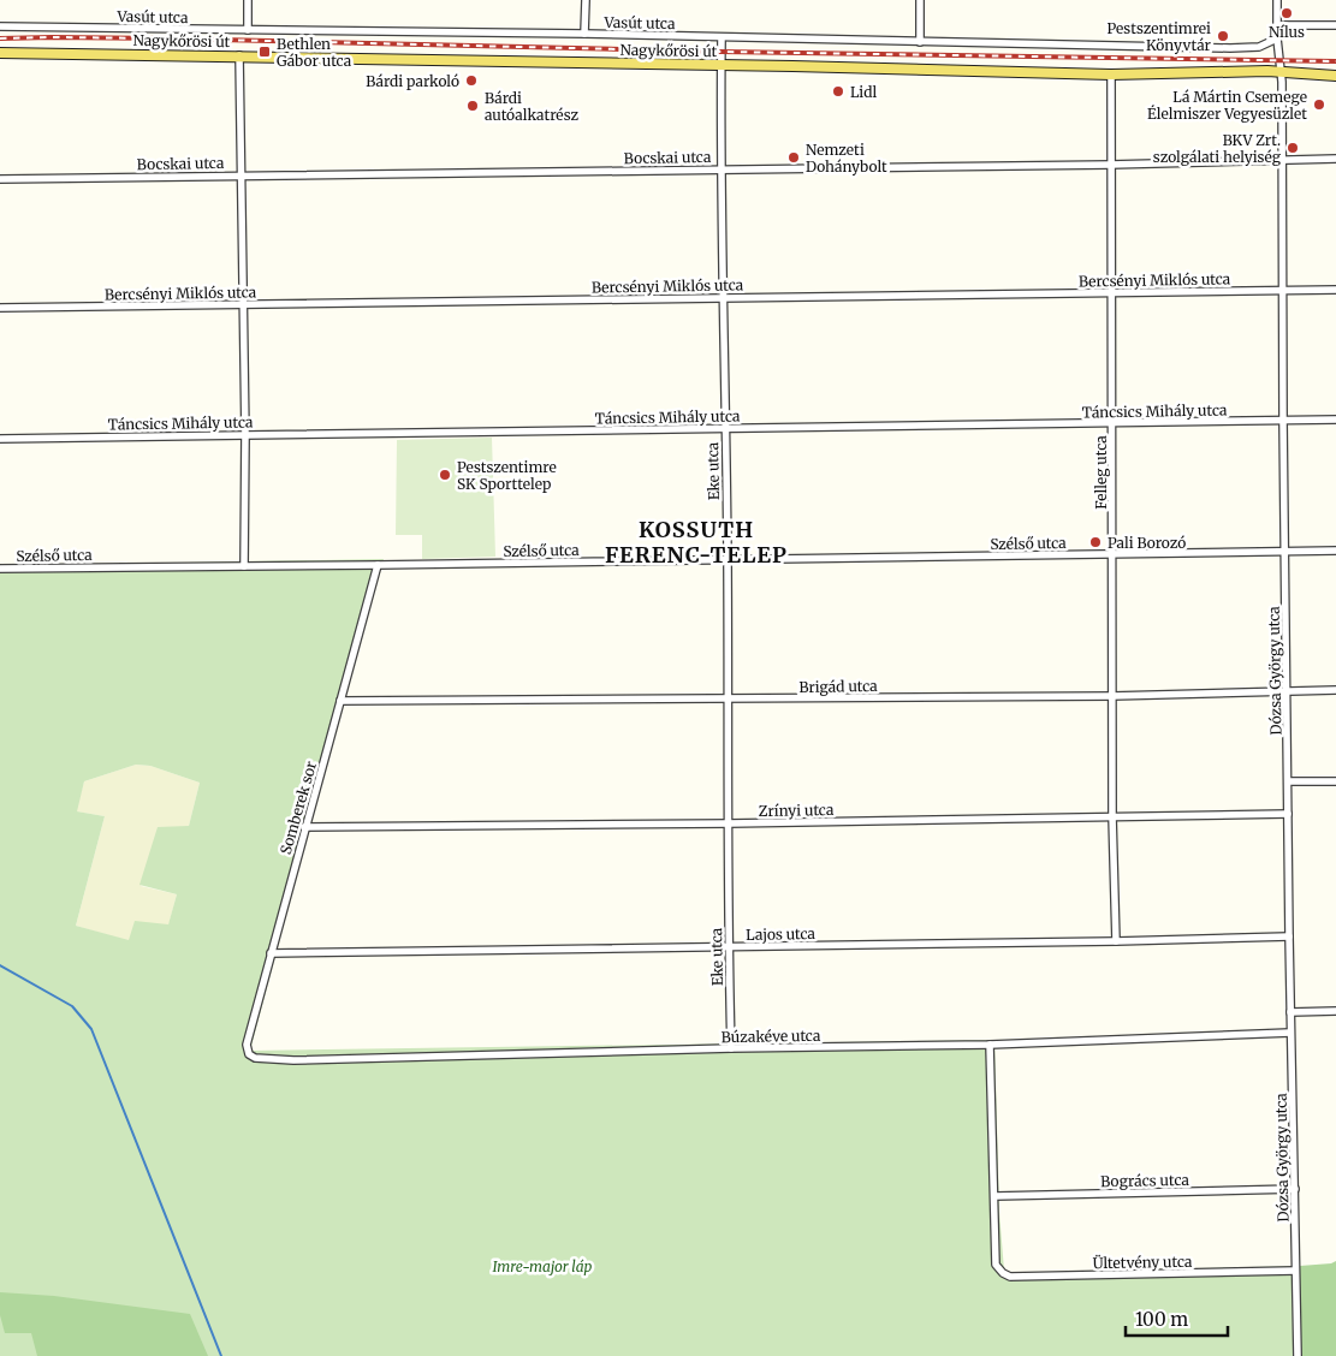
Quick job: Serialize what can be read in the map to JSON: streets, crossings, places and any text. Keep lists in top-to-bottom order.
{
  "streets": {
    "main road": ["Nagykőrösi út"],
    "street": [
      "Vasút utca",
      "Bocskai utca",
      "Bercsényi Miklós utca",
      "Táncsics Mihály utca",
      "Eke utca",
      "Felleg utca",
      "Szélső utca",
      "Dózsa György utca",
      "Brigád utca",
      "Somberek sor",
      "Zrínyi utca",
      "Lajos utca",
      "Búzakéve utca",
      "Bogrács utca",
      "Ültetvény utca"
    ]
  },
  "crossings": [
    ["Vasút utca", "Eke utca"],
    ["Vasút utca", "Dózsa György utca"],
    ["Nagykőrösi út", "Eke utca"],
    ["Nagykőrösi út", "Felleg utca"],
    ["Nagykőrösi út", "Dózsa György utca"],
    ["Bocskai utca", "Eke utca"],
    ["Bocskai utca", "Felleg utca"],
    ["Bocskai utca", "Dózsa György utca"],
    ["Bercsényi Miklós utca", "Eke utca"],
    ["Bercsényi Miklós utca", "Felleg utca"],
    ["Bercsényi Miklós utca", "Dózsa György utca"],
    ["Táncsics Mihály utca", "Eke utca"],
    ["Táncsics Mihály utca", "Felleg utca"],
    ["Táncsics Mihály utca", "Dózsa György utca"],
    ["Eke utca", "Szélső utca"],
    ["Eke utca", "Brigád utca"],
    ["Eke utca", "Zrínyi utca"],
    ["Eke utca", "Lajos utca"],
    ["Eke utca", "Búzakéve utca"],
    ["Felleg utca", "Szélső utca"],
    ["Felleg utca", "Brigád utca"],
    ["Felleg utca", "Zrínyi utca"],
    ["Felleg utca", "Lajos utca"],
    ["Szélső utca", "Dózsa György utca"],
    ["Szélső utca", "Somberek sor"],
    ["Dózsa György utca", "Brigád utca"],
    ["Dózsa György utca", "Zrínyi utca"],
    ["Dózsa György utca", "Lajos utca"],
    ["Dózsa György utca", "Búzakéve utca"],
    ["Dózsa György utca", "Bogrács utca"],
    ["Dózsa György utca", "Ültetvény utca"],
    ["Brigád utca", "Somberek sor"],
    ["Somberek sor", "Zrínyi utca"],
    ["Somberek sor", "Lajos utca"],
    ["Somberek sor", "Búzakéve utca"],
    ["Bogrács utca", "Ültetvény utca"]
  ],
  "districts": ["KOSSUTH FERENC-TELEP"],
  "parks": ["Imre-major láp"],
  "places": {
    "other": [
      "Nílus",
      "Pestszentimrei Könyvtár",
      "Bárdi parkoló",
      "Lidl",
      "Lá Mártin Csemege Élelmiszer Vegyesüzlet",
      "Bárdi autóalkatrész",
      "BKV Zrt. szolgálati helyiség",
      "Nemzeti Dohánybolt",
      "Pestszentimre SK Sporttelep",
      "Pali Borozó"
    ],
    "transit": ["Bethlen Gábor utca"]
  },
  "scale_bar": "100 m"
}
